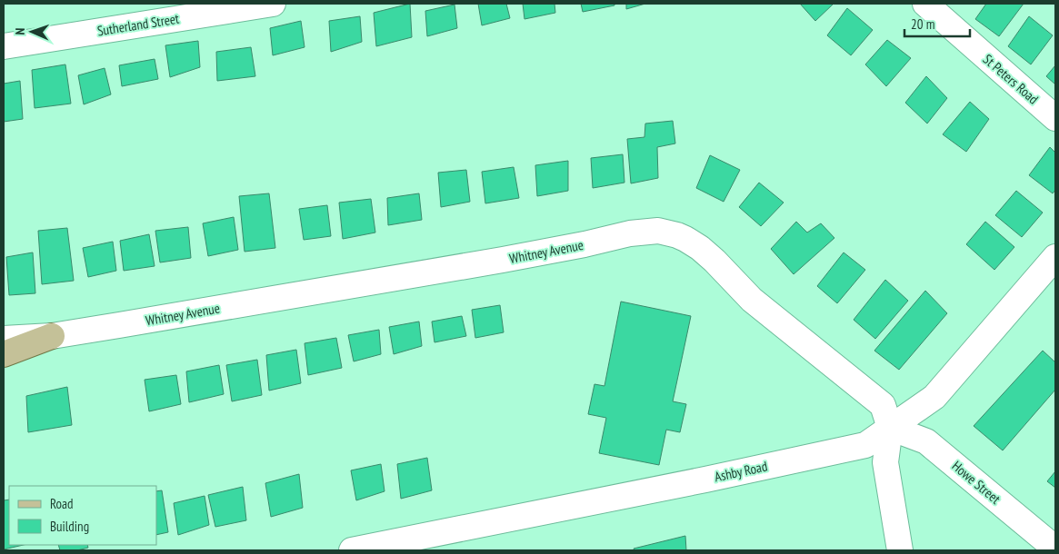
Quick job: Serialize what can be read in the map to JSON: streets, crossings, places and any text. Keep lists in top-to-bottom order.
{
  "streets": {
    "street": [
      "Sutherland Street",
      "St Peters Road",
      "Whitney Avenue",
      "Ashby Road",
      "Howe Street"
    ]
  },
  "crossings": [
    ["Whitney Avenue", "Ashby Road"],
    ["Whitney Avenue", "Howe Street"],
    ["Ashby Road", "Howe Street"]
  ],
  "legend": ["Road", "Building"],
  "scale_bar": "20 m",
  "north": "left"
}
